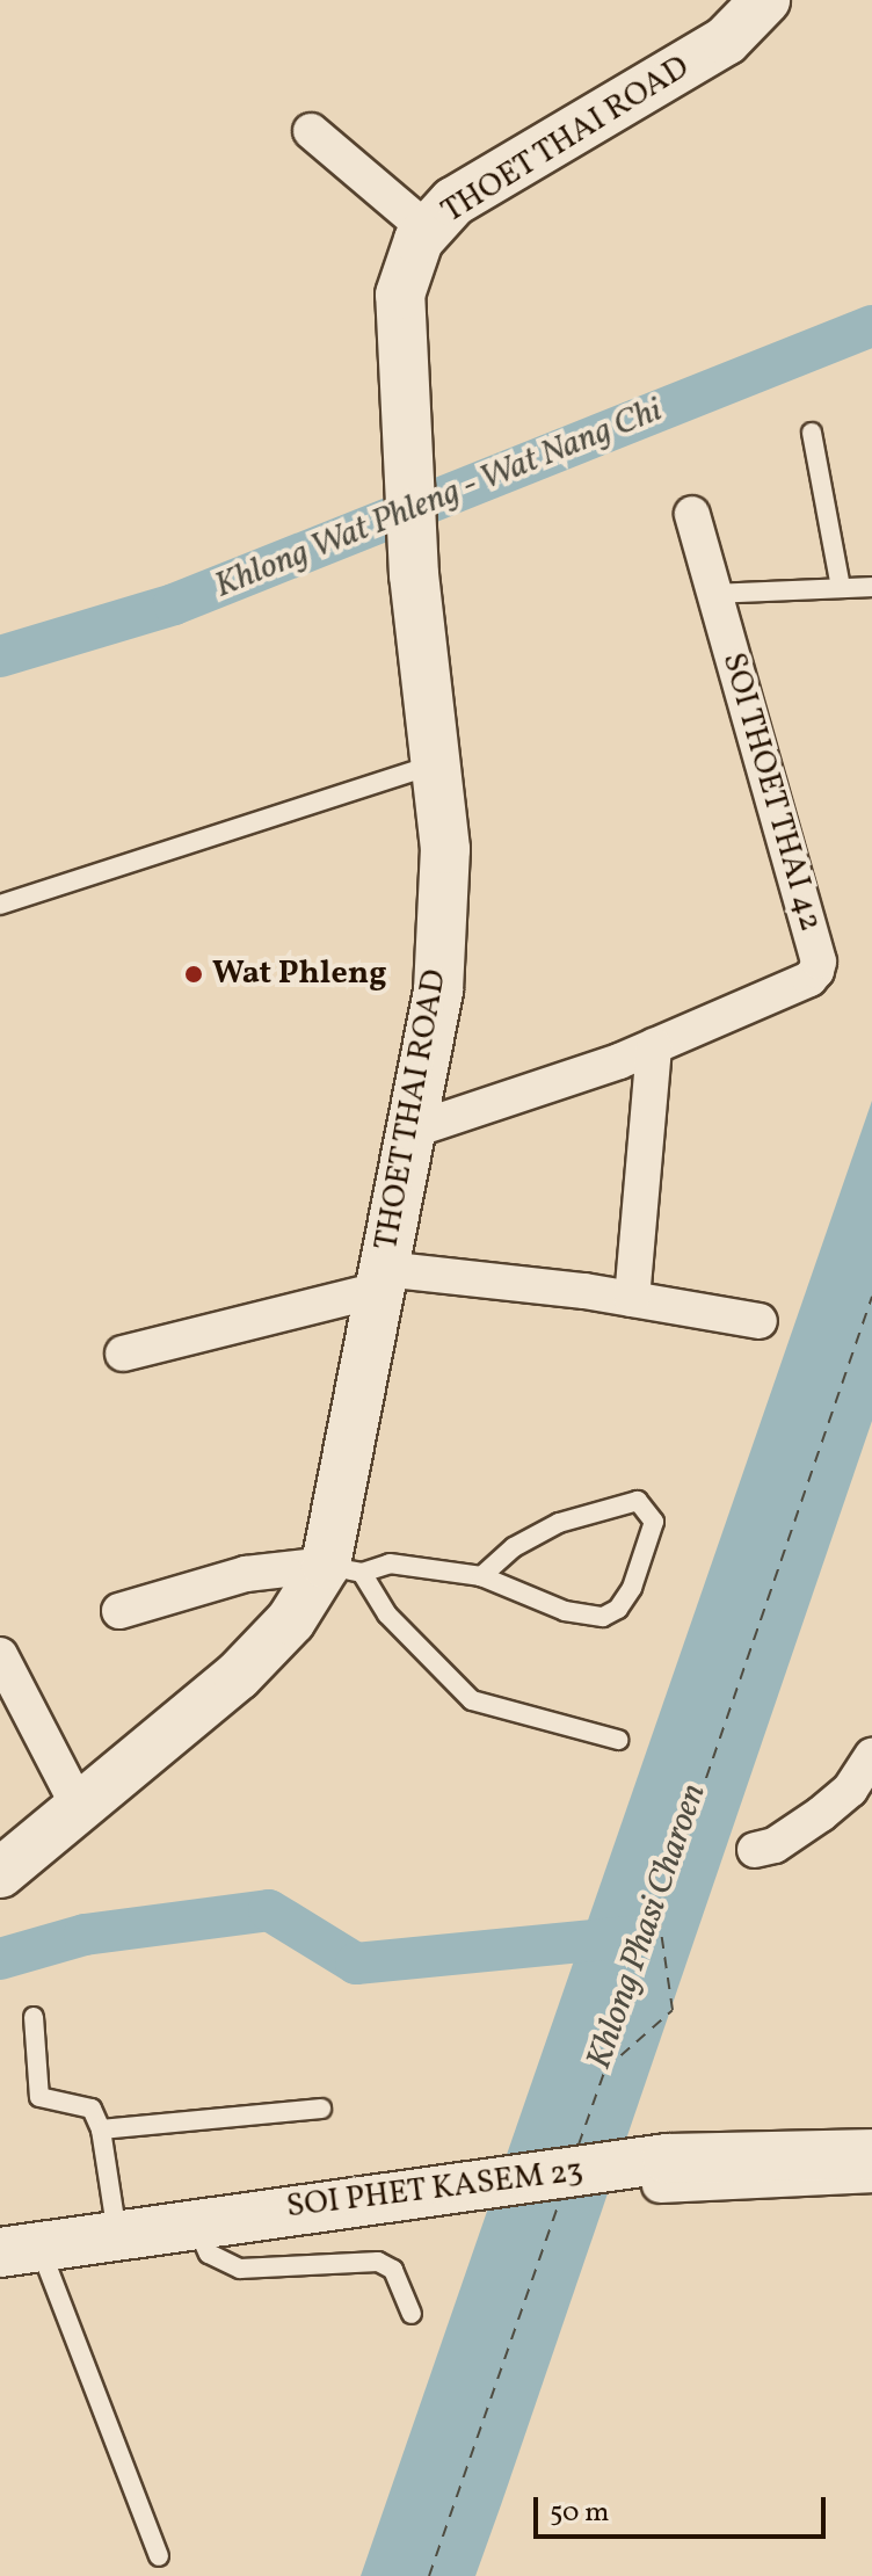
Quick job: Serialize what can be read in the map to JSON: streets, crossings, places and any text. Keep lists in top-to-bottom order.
{
  "streets": {
    "main road": ["THOET THAI ROAD", "SOI PHET KASEM 23"],
    "street": ["SOI THOET THAI 42"]
  },
  "crossings": [
    ["THOET THAI ROAD", "SOI THOET THAI 42"]
  ],
  "water": ["Khlong Wat Phleng - Wat Nang Chi", "Khlong Phasi Charoen"],
  "places": ["Wat Phleng"],
  "scale_bar": "50 m"
}
